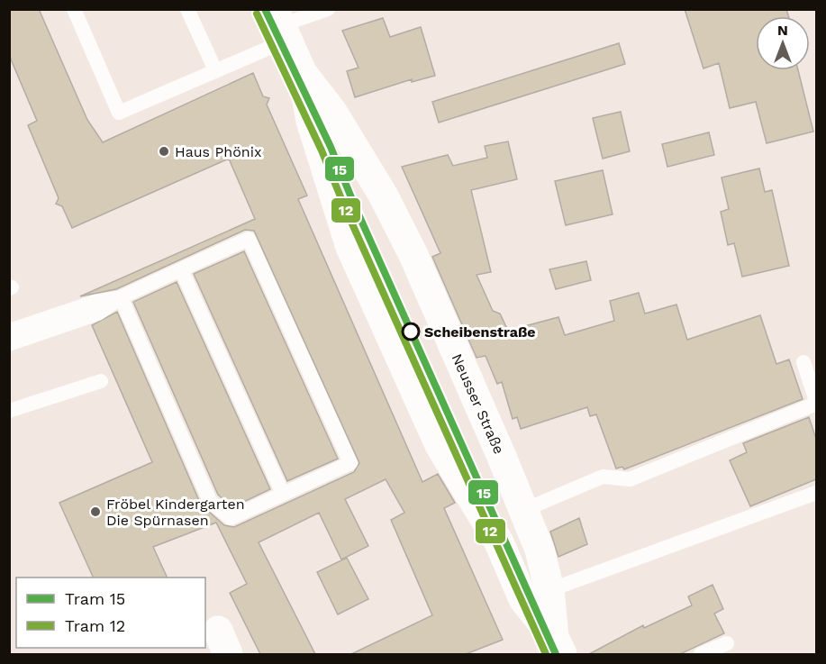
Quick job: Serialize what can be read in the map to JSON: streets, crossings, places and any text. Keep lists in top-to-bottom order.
{
  "streets": {
    "main road": ["Neusser Straße"]
  },
  "places": ["Haus Phönix", "Scheibenstraße", "Fröbel Kindergarten Die Spürnasen"],
  "lines": ["tram line 15", "tram line 12"],
  "legend": ["Tram 15", "Tram 12"],
  "north": "top"
}
